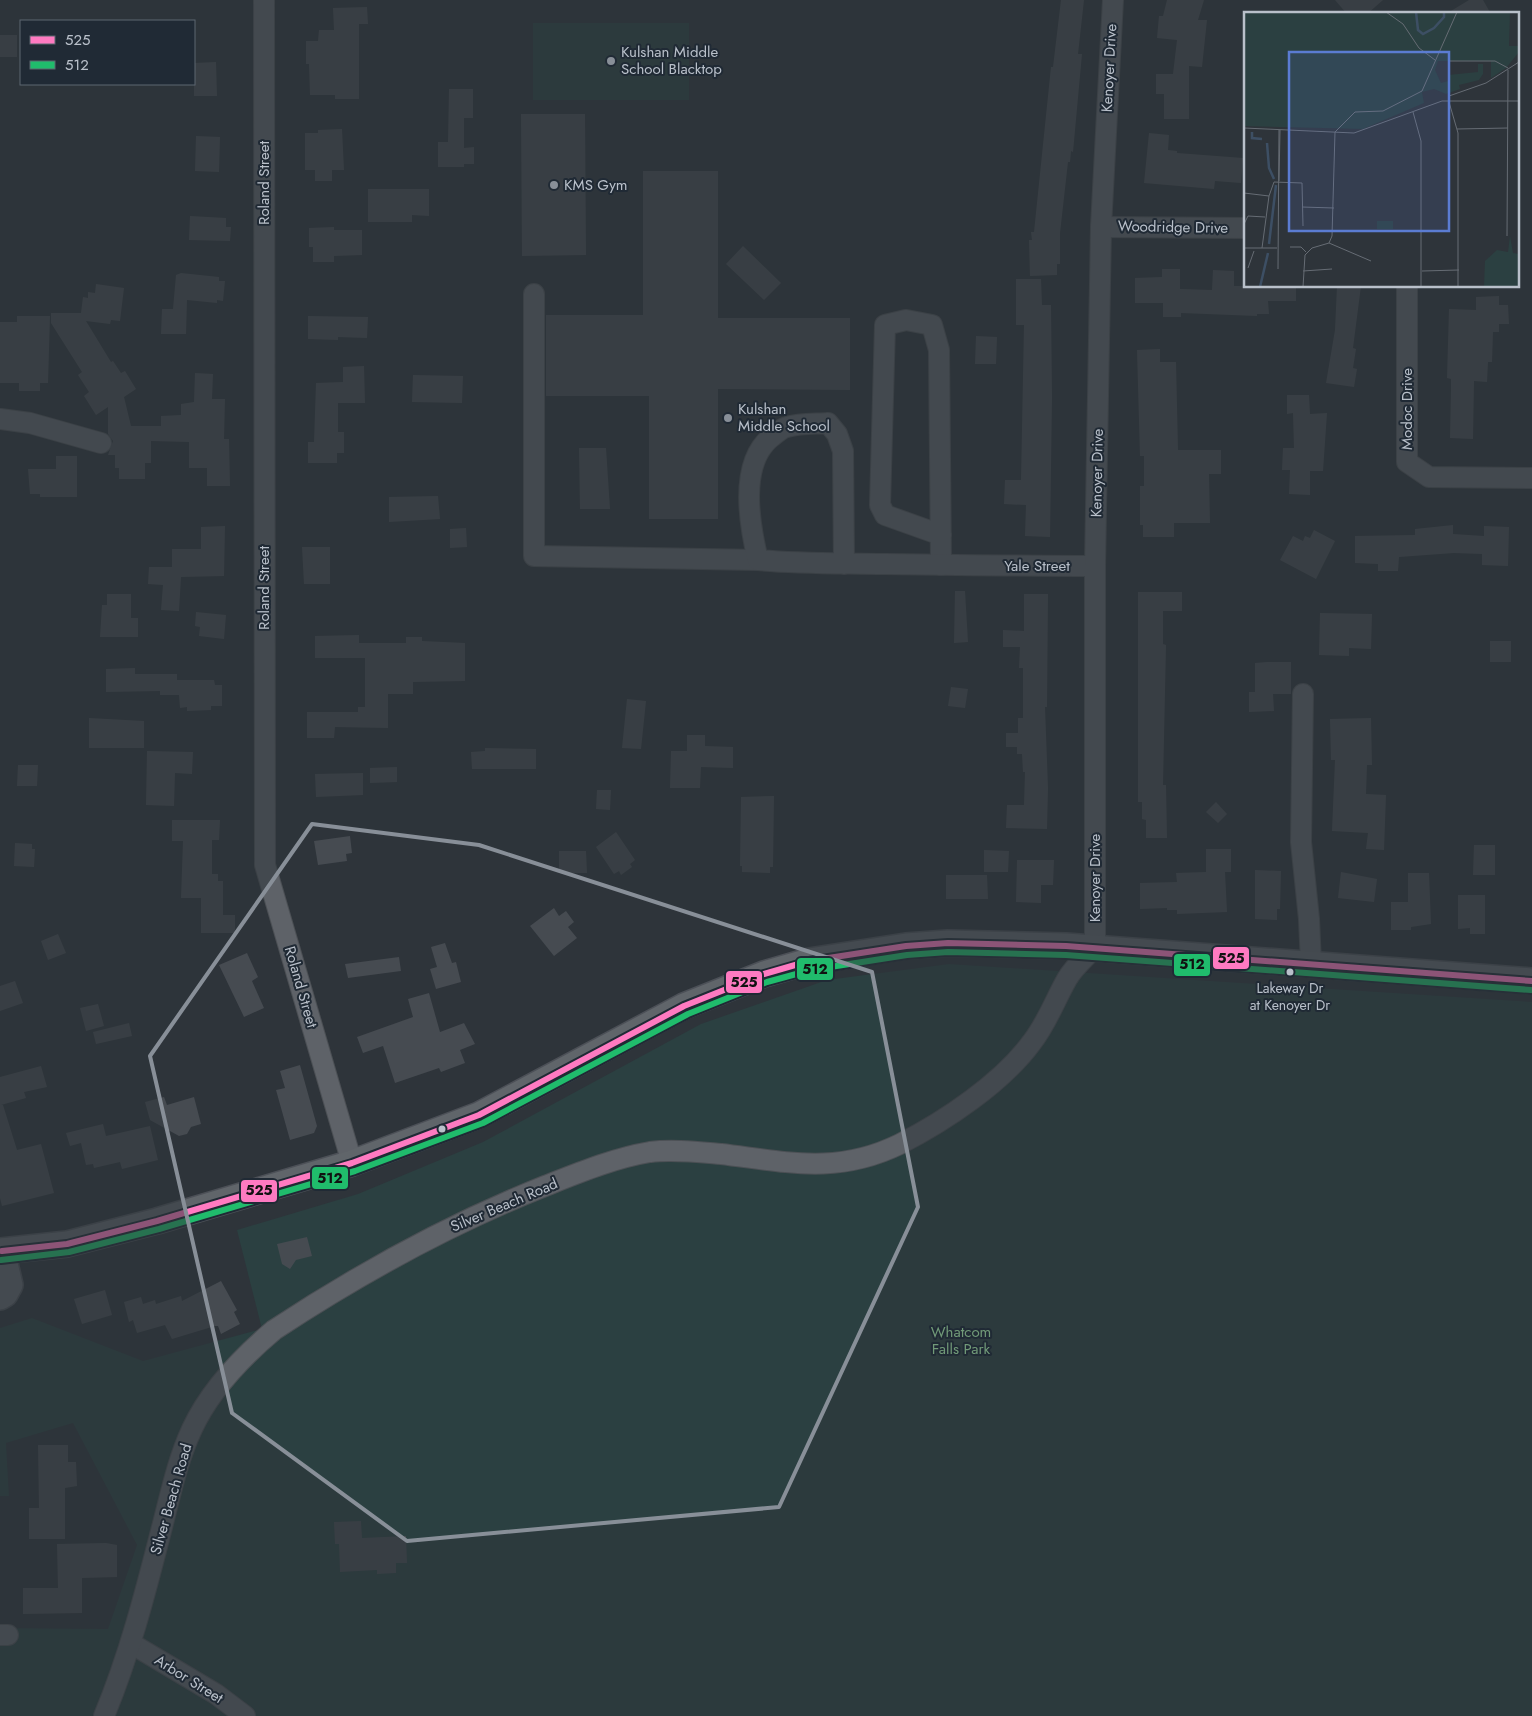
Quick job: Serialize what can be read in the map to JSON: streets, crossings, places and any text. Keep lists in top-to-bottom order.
{
  "streets": {
    "street": [
      "Kenoyer Drive",
      "Roland Street",
      "Woodridge Drive",
      "Modoc Drive",
      "Yale Street",
      "Silver Beach Road",
      "Arbor Street"
    ]
  },
  "crossings": [
    ["Kenoyer Drive", "Woodridge Drive"],
    ["Kenoyer Drive", "Yale Street"],
    ["Kenoyer Drive", "Silver Beach Road"],
    ["Silver Beach Road", "Arbor Street"]
  ],
  "parks": ["Whatcom Falls Park"],
  "places": [
    "Kulshan Middle School Blacktop",
    "KMS Gym",
    "Kulshan Middle School",
    "Lakeway Dr at Kenoyer Dr"
  ],
  "lines": ["transit line 525", "transit line 512"],
  "legend": ["525", "512"]
}
